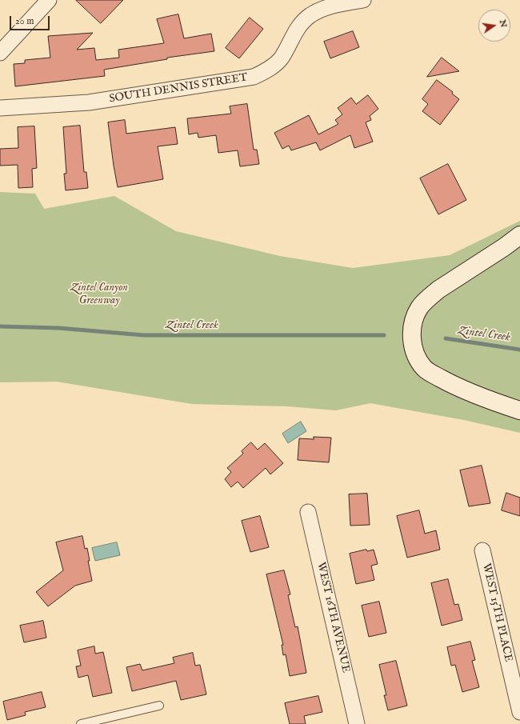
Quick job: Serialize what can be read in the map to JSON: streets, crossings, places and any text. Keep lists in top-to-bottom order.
{
  "streets": {
    "street": ["SOUTH DENNIS STREET", "WEST 15TH PLACE", "WEST 16TH AVENUE"]
  },
  "water": ["Zintel Creek"],
  "parks": ["Zintel Canyon Greenway"],
  "scale_bar": "20 m",
  "north": "right"
}
